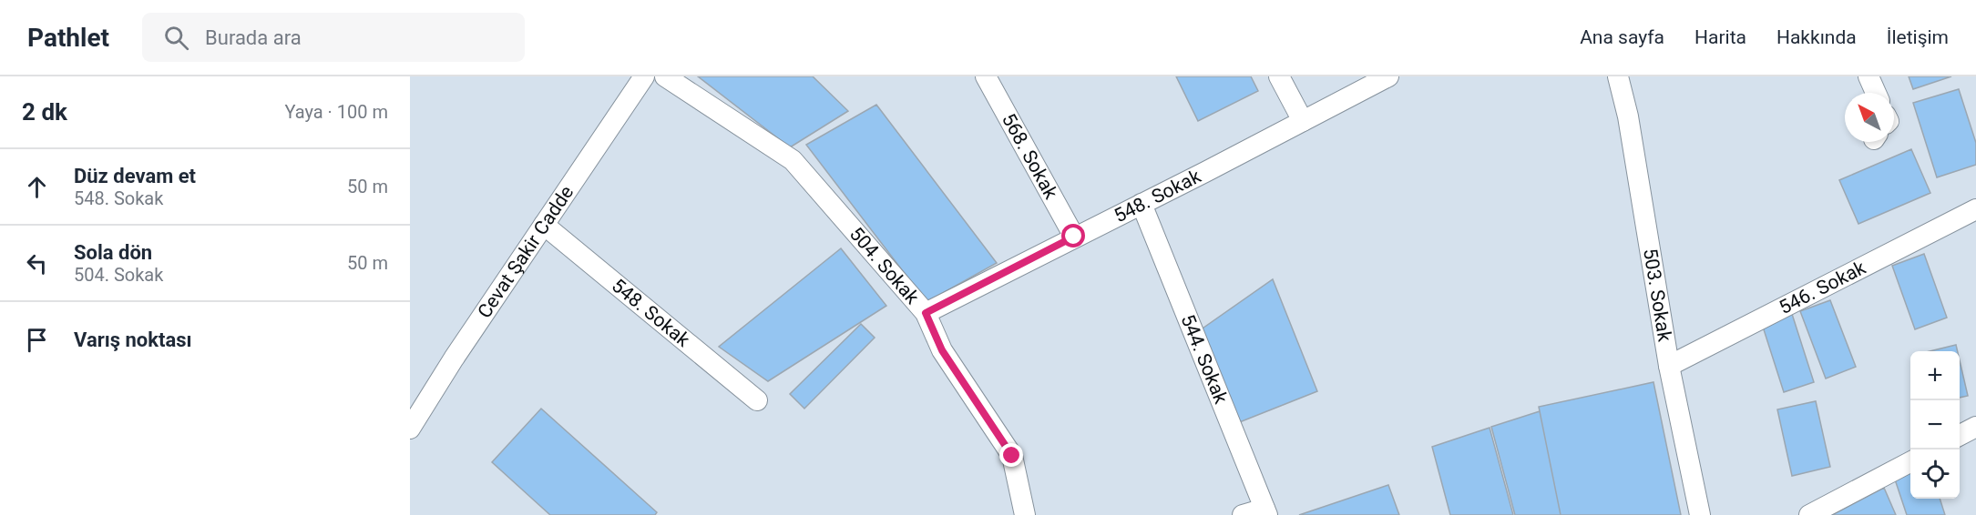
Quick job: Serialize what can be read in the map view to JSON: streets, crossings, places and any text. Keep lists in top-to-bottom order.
{
  "streets": {
    "street": [
      "568. Sokak",
      "548. Sokak",
      "Cevat Şakir Cadde",
      "504. Sokak",
      "546. Sokak",
      "503. Sokak",
      "544. Sokak"
    ]
  },
  "crossings": [
    ["568. Sokak", "548. Sokak"],
    ["548. Sokak", "Cevat Şakir Cadde"],
    ["548. Sokak", "504. Sokak"],
    ["548. Sokak", "544. Sokak"],
    ["546. Sokak", "503. Sokak"]
  ],
  "north": "top left",
  "page": {
    "header": "Pathlet",
    "search": "Burada ara",
    "nav": [
      "Ana sayfa",
      "Harita",
      "Hakkında",
      "İletişim"
    ],
    "heading": ["2 dk", "Yaya · 100 m"],
    "list": [
      ["Düz devam et", "548. Sokak", "50 m"],
      ["Sola dön", "504. Sokak", "50 m"],
      "Varış noktası"
    ],
    "map_buttons": ["+", "−"]
  }
}
